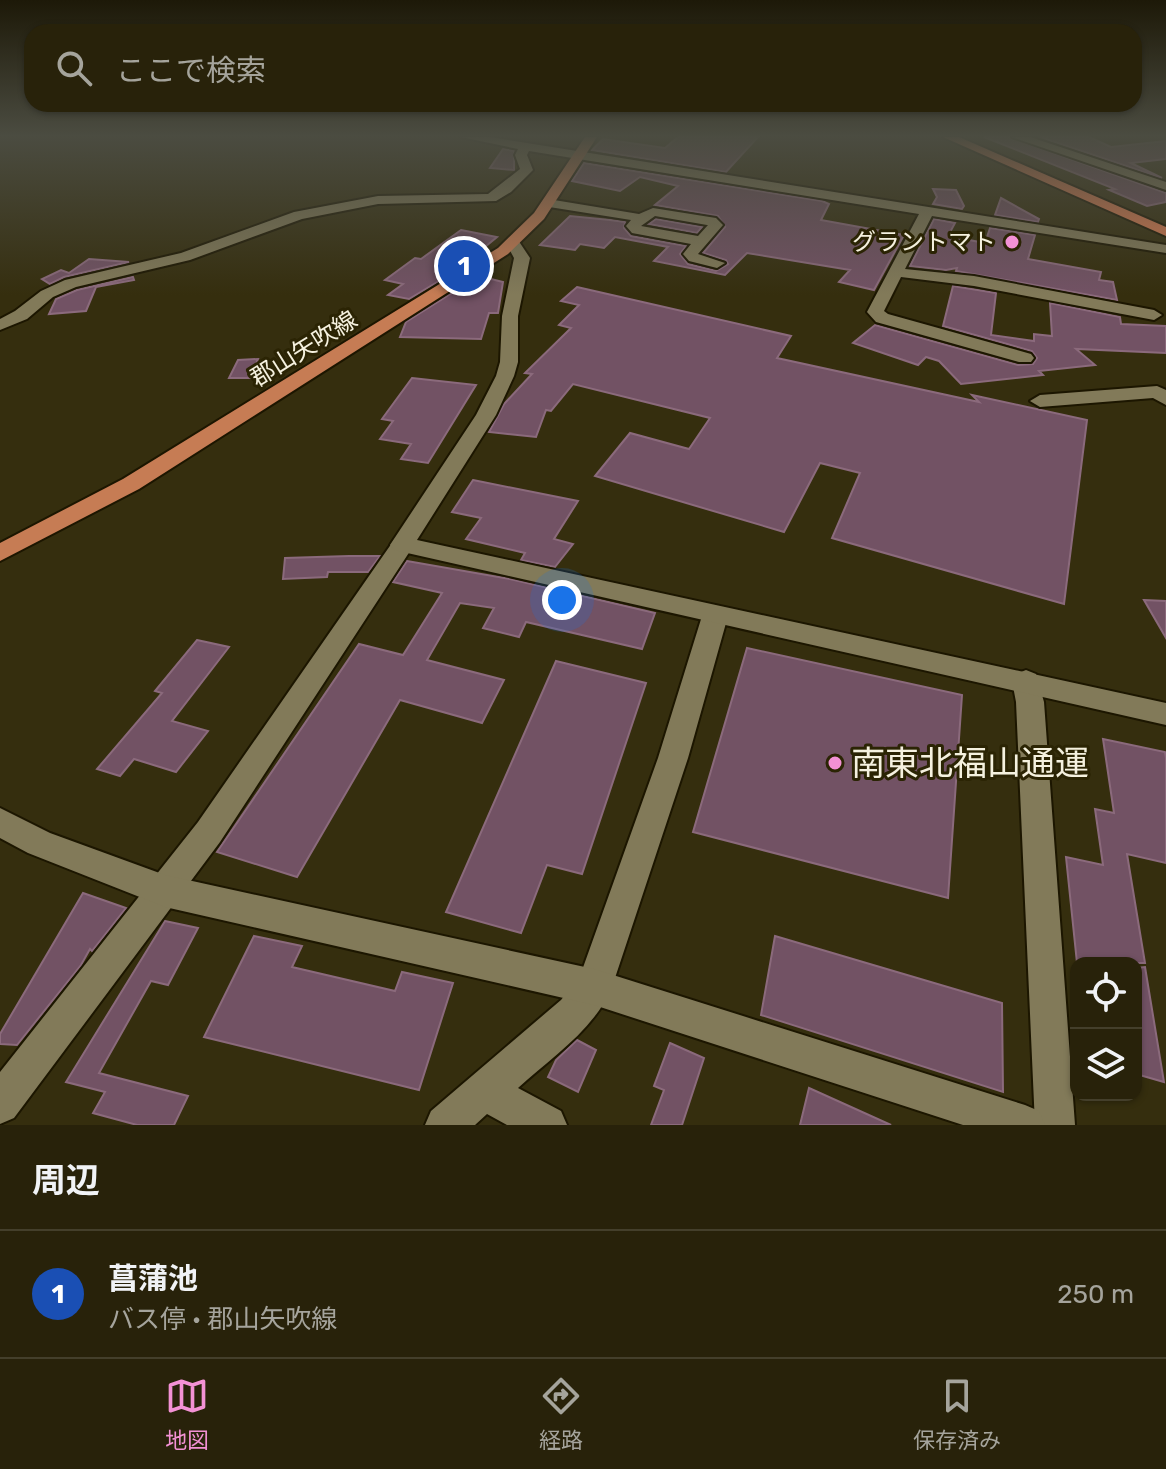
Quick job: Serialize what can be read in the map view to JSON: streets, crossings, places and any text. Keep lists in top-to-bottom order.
{
  "streets": {
    "main road": ["郡山矢吹線"]
  },
  "places": ["グラントマト", "南東北福山通運"],
  "page": {
    "search": "ここで検索",
    "pins": "1",
    "heading": "周辺",
    "list": [
      {
        "mark": "1",
        "name": "菖蒲池",
        "note": "バス停 · 郡山矢吹線",
        "value": "250 m"
      }
    ],
    "nav": ["地図", "経路", "保存済み"]
  }
}
